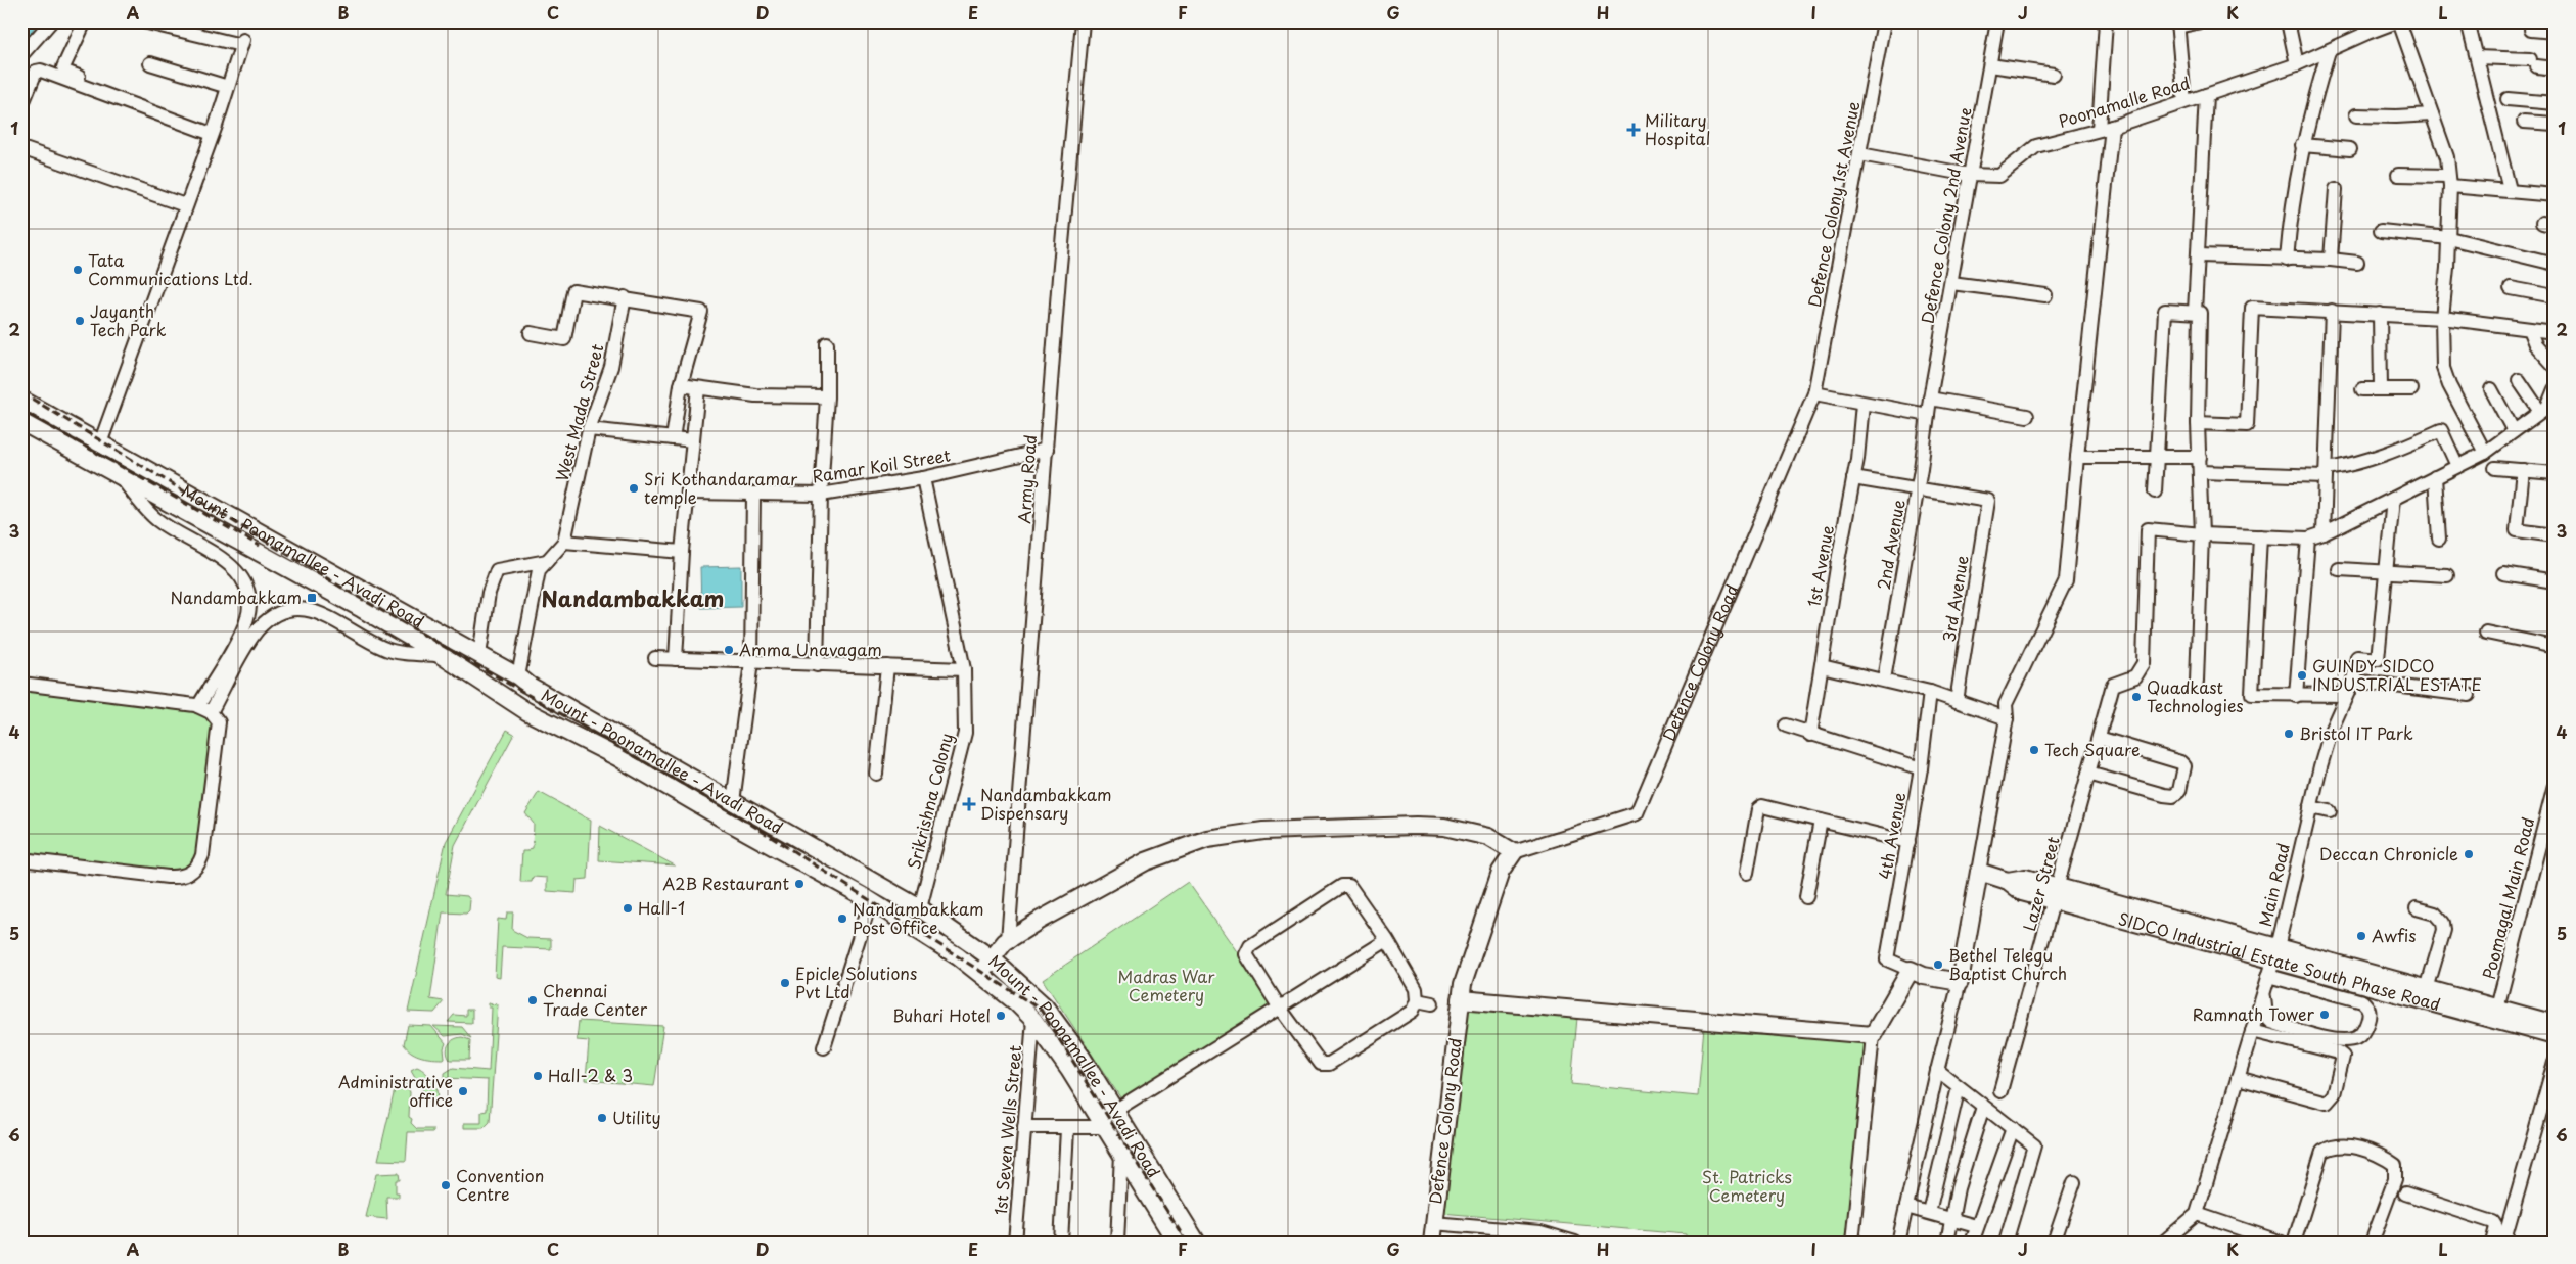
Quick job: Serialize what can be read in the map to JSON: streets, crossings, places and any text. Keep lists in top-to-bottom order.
{
  "streets": {
    "main road": ["Mount - Poonamallee - Avadi Road", "Defence Colony Road", "SIDCO Industrial Estate South Phase Road"],
    "street": [
      "Poonamalle Road",
      "Defence Colony 1st Avenue",
      "Defence Colony 2nd Avenue",
      "West Mada Street",
      "Ramar Koil Street",
      "Army Road",
      "2nd Avenue",
      "1st Avenue",
      "3rd Avenue",
      "Srikrishna Colony",
      "4th Avenue",
      "Lazer Street",
      "Main Road",
      "Poomagal Main Road",
      "1st Seven Wells Street"
    ]
  },
  "crossings": [
    ["Poonamalle Road", "Defence Colony 1st Avenue"],
    ["Poonamalle Road", "Defence Colony 2nd Avenue"],
    ["Defence Colony 1st Avenue", "Defence Colony Road"],
    ["Defence Colony 2nd Avenue", "2nd Avenue"],
    ["West Mada Street", "Mount - Poonamallee - Avadi Road"],
    ["Ramar Koil Street", "Army Road"],
    ["Ramar Koil Street", "Srikrishna Colony"],
    ["2nd Avenue", "3rd Avenue"],
    ["Mount - Poonamallee - Avadi Road", "Srikrishna Colony"],
    ["Mount - Poonamallee - Avadi Road", "1st Seven Wells Street"],
    ["Lazer Street", "SIDCO Industrial Estate South Phase Road"],
    ["Main Road", "SIDCO Industrial Estate South Phase Road"],
    ["Poomagal Main Road", "SIDCO Industrial Estate South Phase Road"]
  ],
  "districts": ["Nandambakkam"],
  "parks": ["Madras War Cemetery", "St. Patricks Cemetery"],
  "places": {
    "health": ["Military Hospital", "Nandambakkam Dispensary"],
    "other": [
      "Tata Communications Ltd.",
      "Jayanth Tech Park",
      "Sri Kothandaramar temple",
      "Amma Unavagam",
      "GUINDY SIDCO INDUSTRIAL ESTATE",
      "Quadkast Technologies",
      "Bristol IT Park",
      "Tech Square",
      "Deccan Chronicle",
      "A2B Restaurant",
      "Hall-1",
      "Nandambakkam Post Office",
      "Awfis",
      "Bethel Telegu Baptist Church",
      "Epicle Solutions Pvt Ltd",
      "Chennai Trade Center",
      "Ramnath Tower",
      "Buhari Hotel",
      "Hall-2 & 3",
      "Administrative office",
      "Utility",
      "Convention Centre"
    ],
    "transit": ["Nandambakkam"]
  },
  "grid": {
    "columns": [
      "A",
      "B",
      "C",
      "D",
      "E",
      "F",
      "G",
      "H",
      "I",
      "J",
      "K",
      "L"
    ],
    "rows": [
      "1",
      "2",
      "3",
      "4",
      "5",
      "6"
    ]
  }
}
